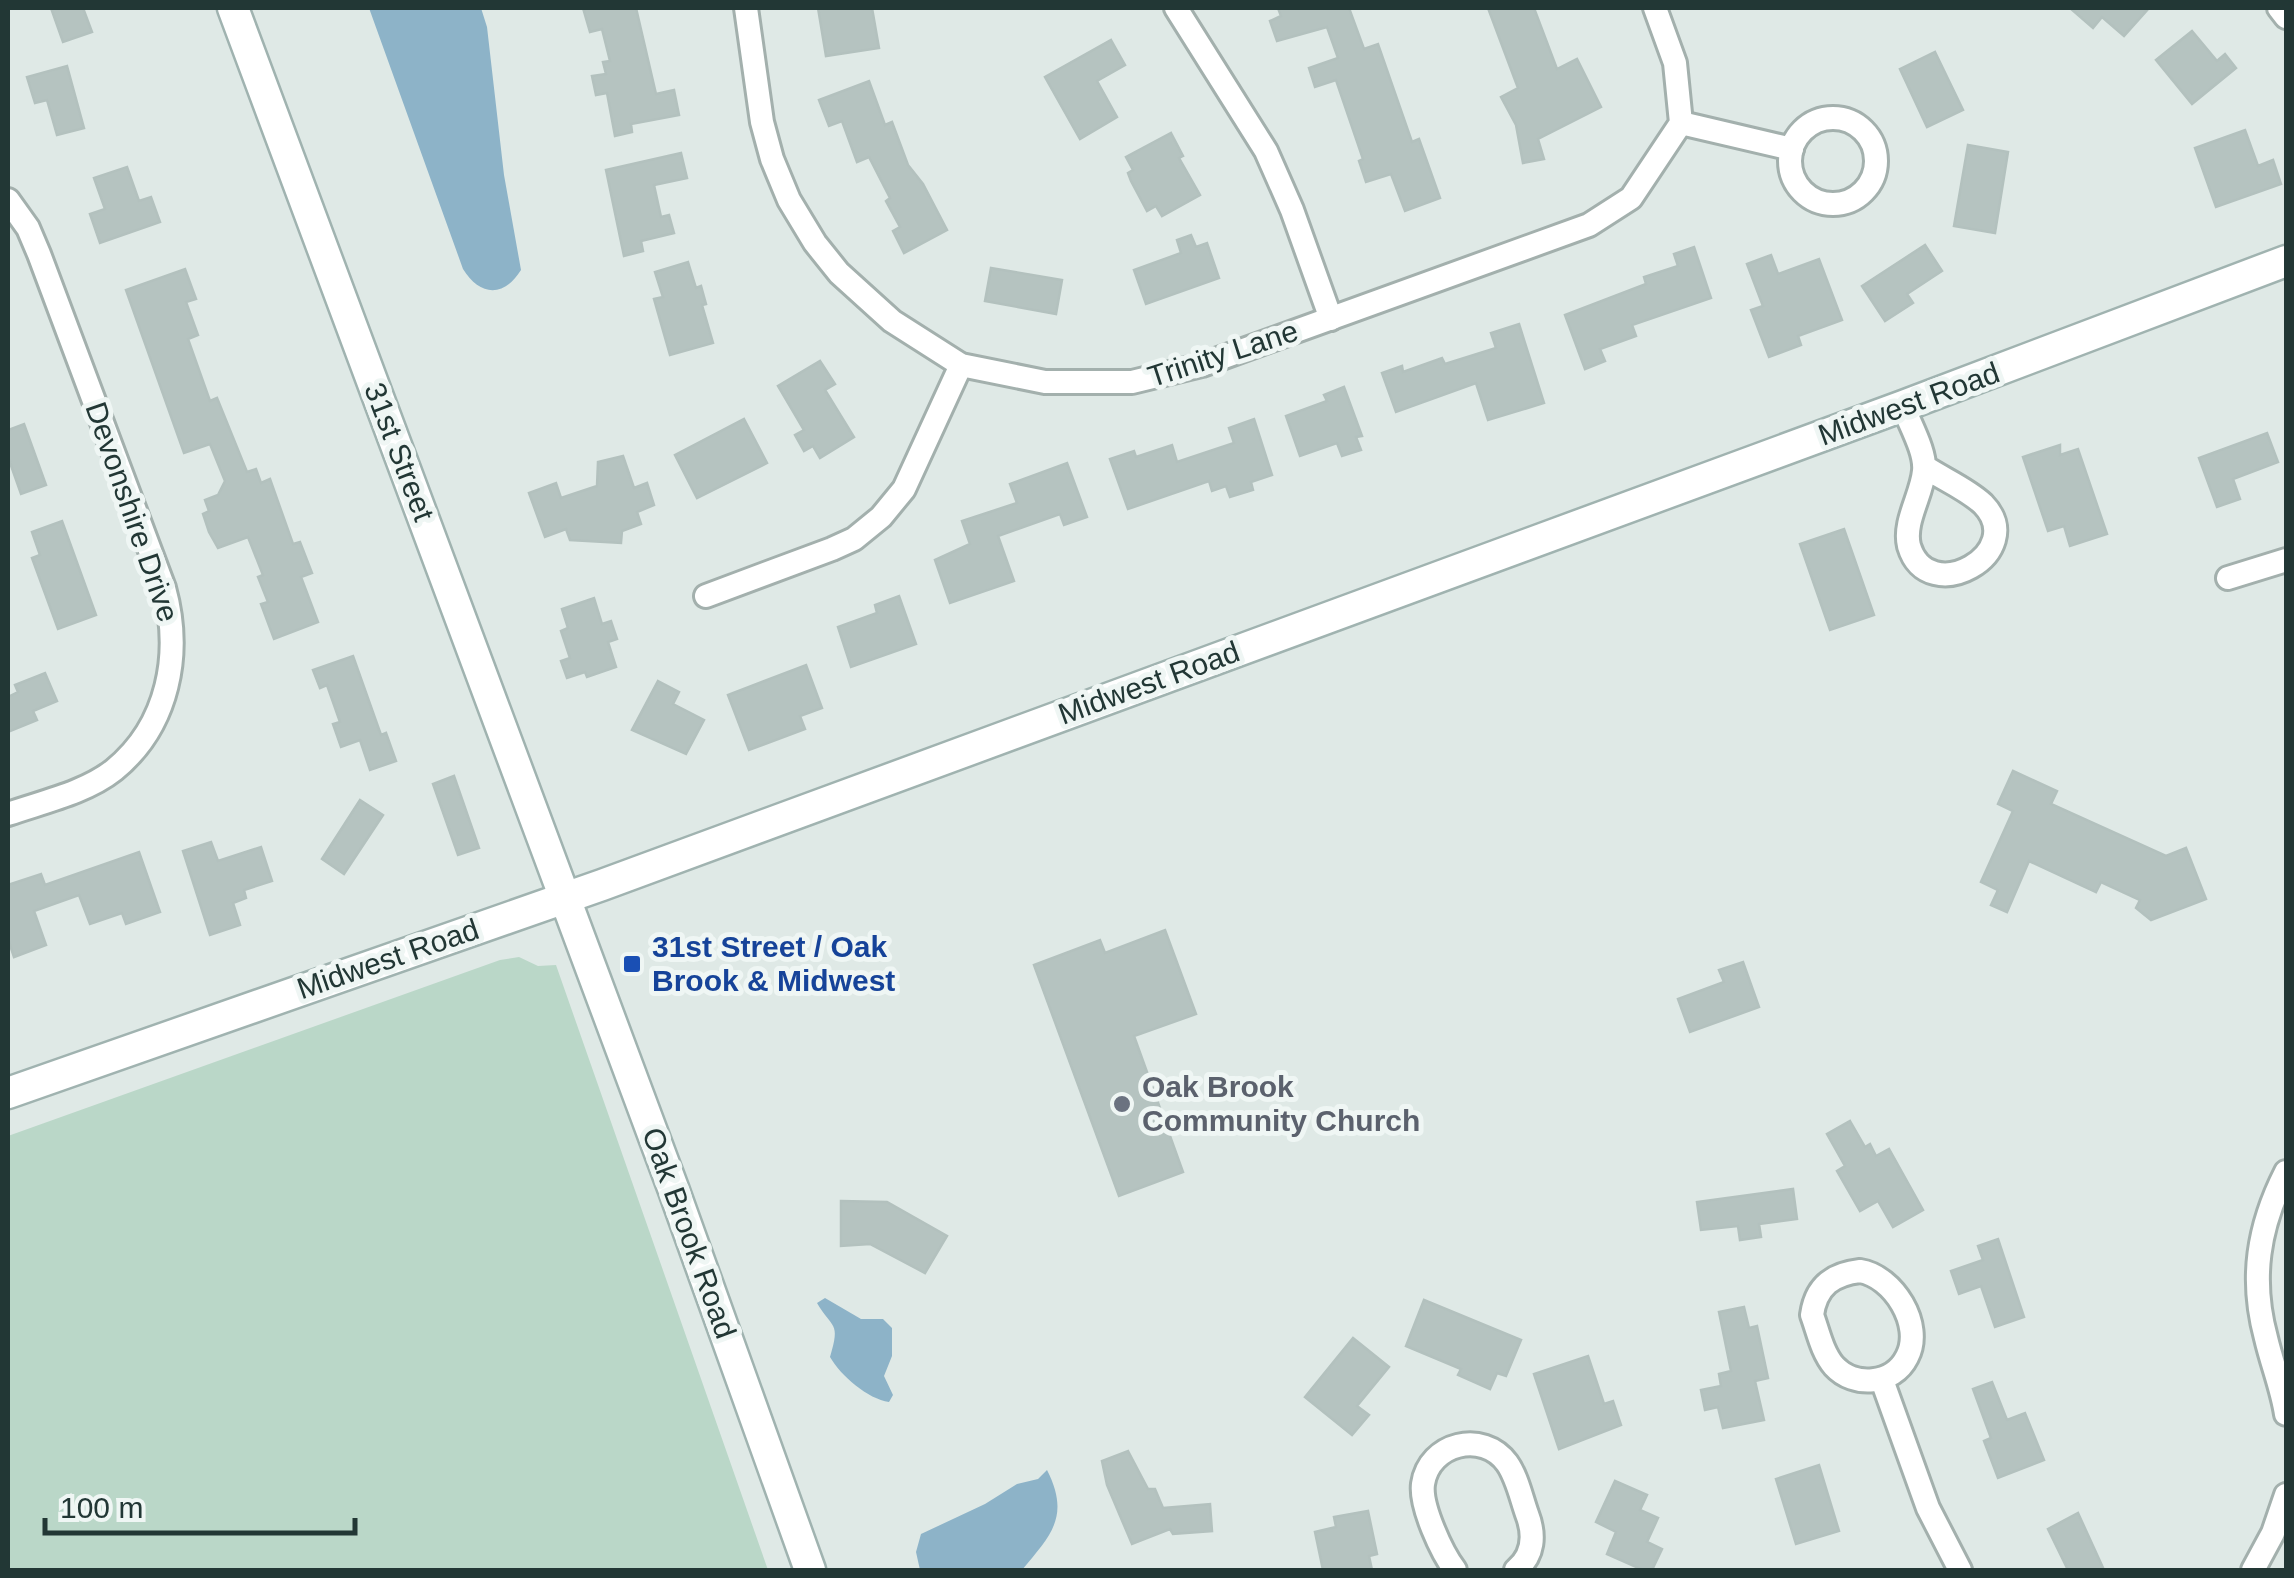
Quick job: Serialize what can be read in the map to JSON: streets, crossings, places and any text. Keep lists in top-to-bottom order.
{
  "streets": {
    "main road": ["Midwest Road", "31st Street", "Oak Brook Road"],
    "street": ["Trinity Lane", "Devonshire Drive"]
  },
  "crossings": [
    ["Midwest Road", "31st Street"],
    ["Midwest Road", "Oak Brook Road"],
    ["31st Street", "Oak Brook Road"]
  ],
  "places": {
    "transit": ["31st Street / Oak Brook & Midwest"],
    "other": ["Oak Brook Community Church"]
  },
  "scale_bar": "100 m"
}
